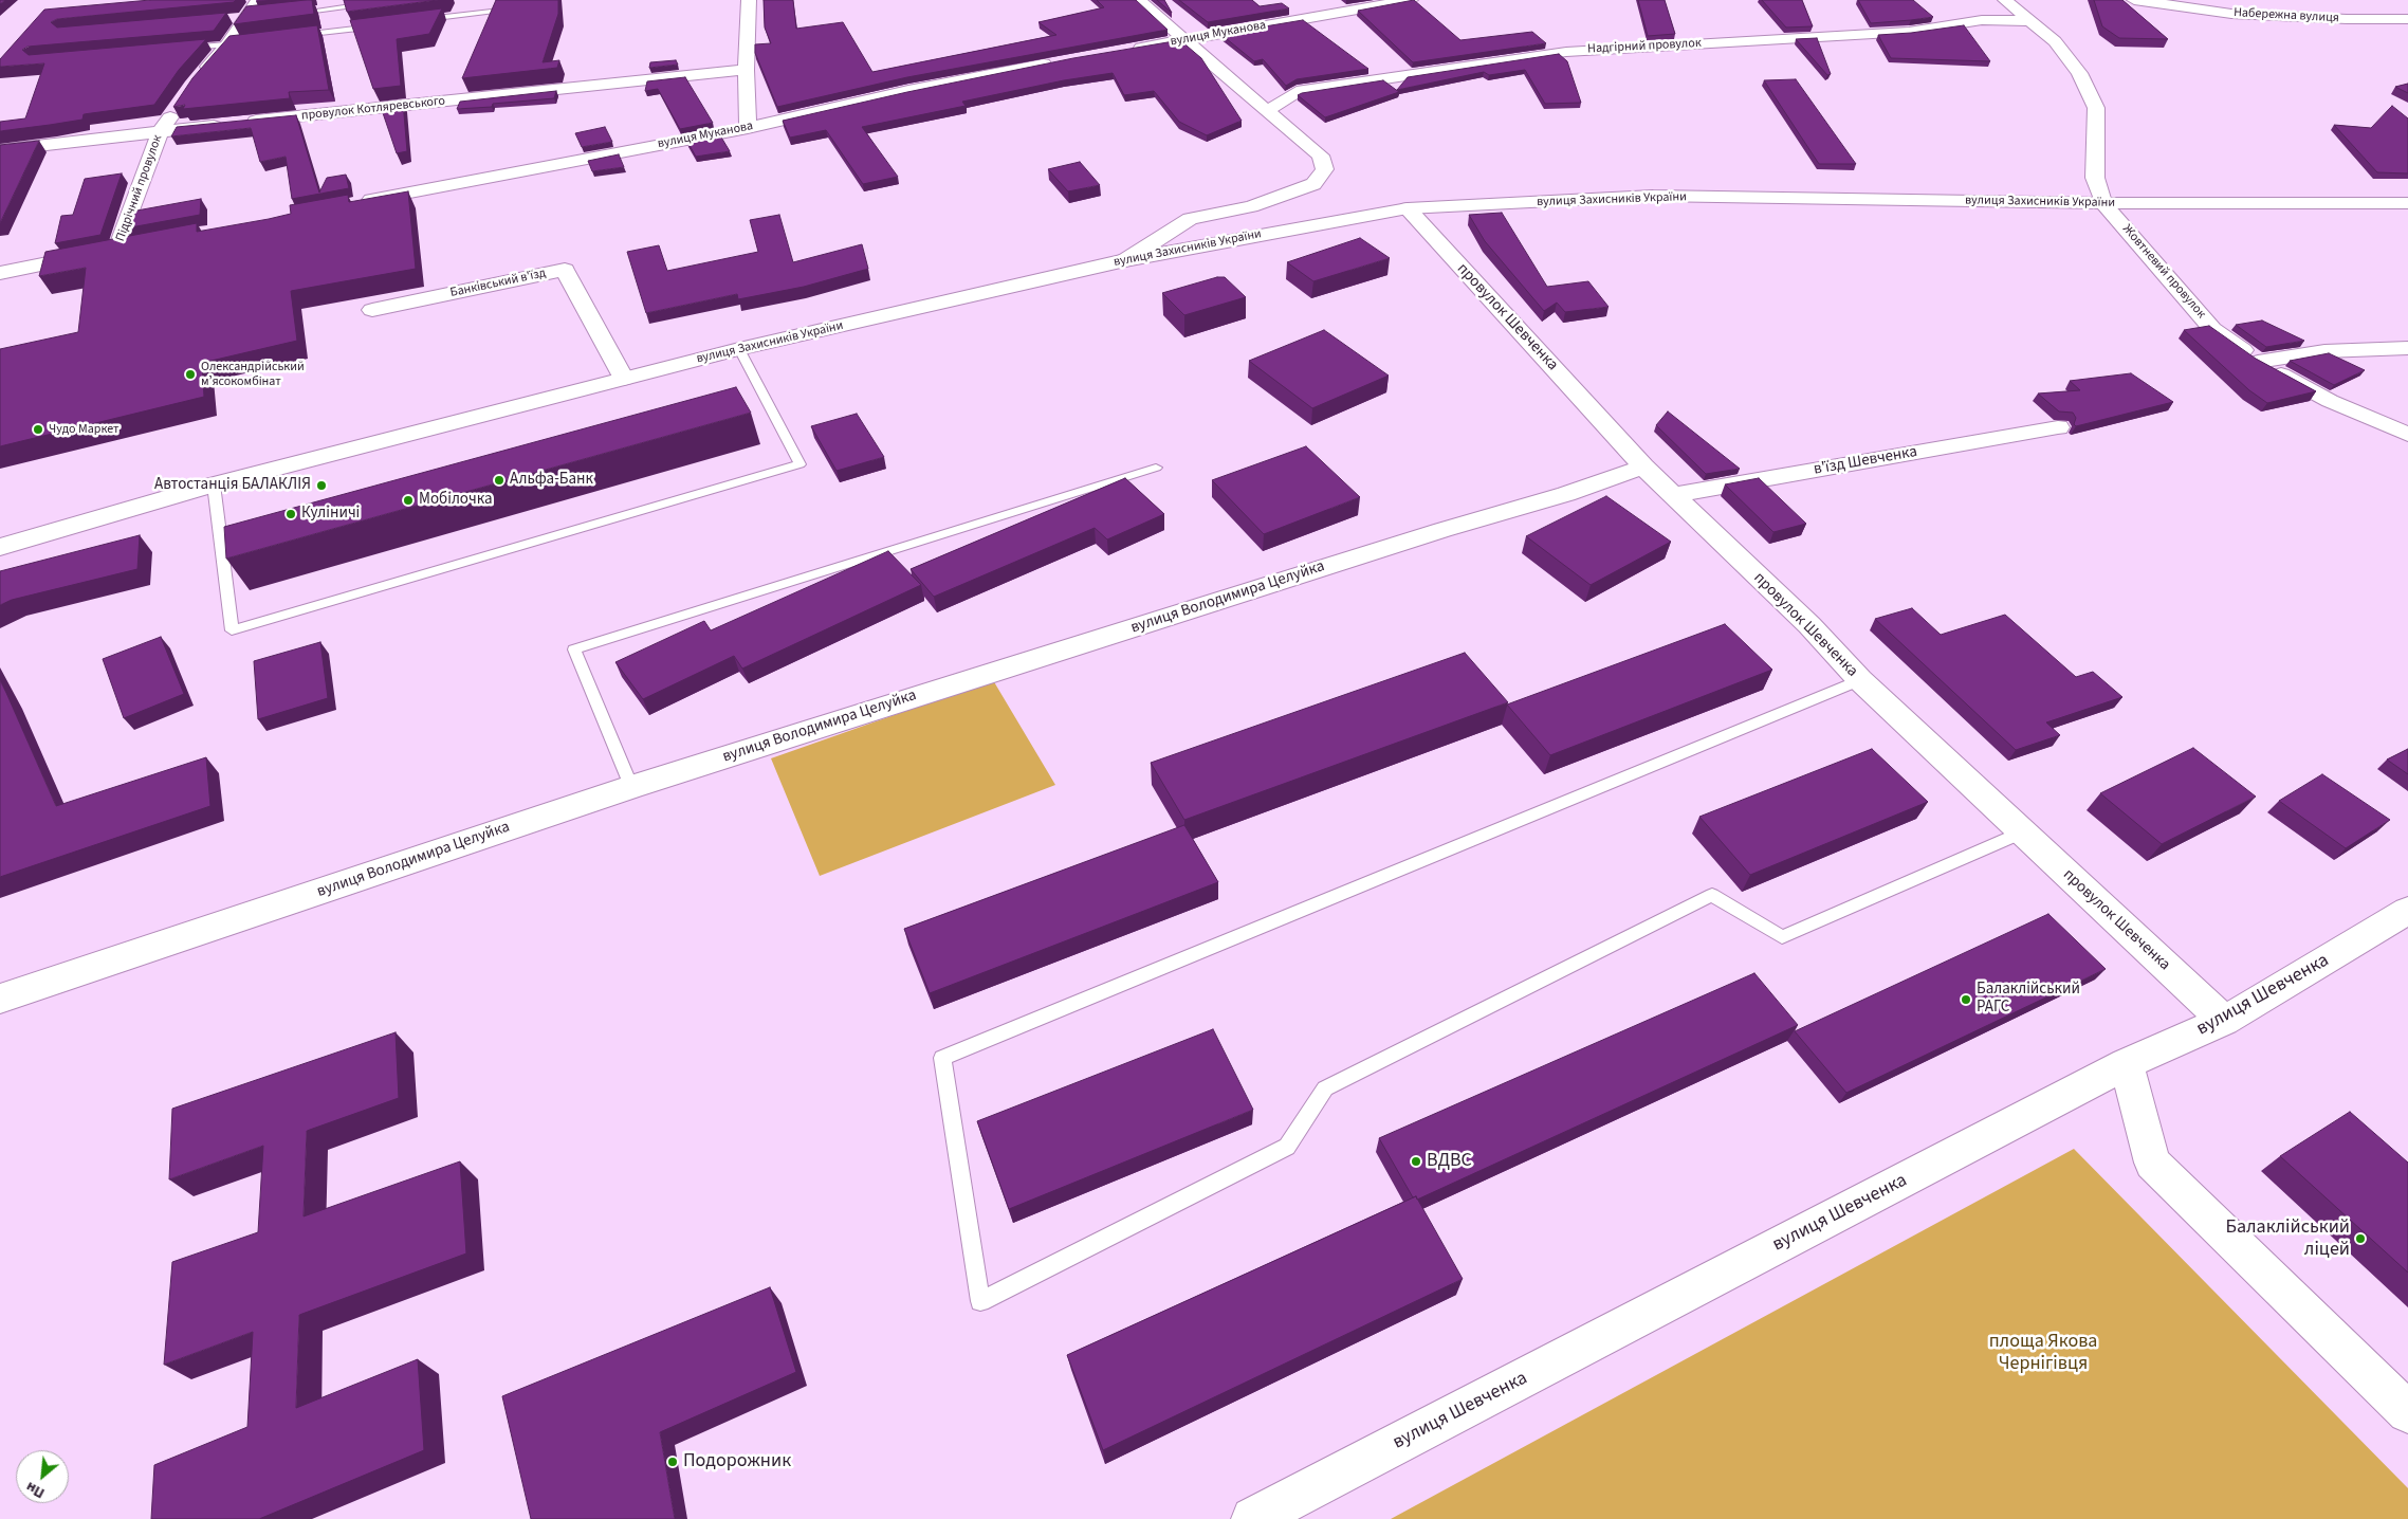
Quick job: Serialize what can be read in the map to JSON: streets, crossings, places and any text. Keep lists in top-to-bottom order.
{
  "streets": {
    "street": [
      "Набережна вулиця",
      "вулиця Муканова",
      "Надгірний провулок",
      "провулок Котляревського",
      "Підрічний провулок",
      "вулиця Захисників України",
      "Жовтневий провулок",
      "Банківський в'їзд",
      "провулок Шевченка",
      "в'їзд Шевченка",
      "вулиця Володимира Целуйка",
      "вулиця Шевченка"
    ]
  },
  "crossings": [
    ["Надгірний провулок", "Жовтневий провулок"],
    ["провулок Котляревського", "Підрічний провулок"],
    ["вулиця Захисників України", "Жовтневий провулок"],
    ["вулиця Захисників України", "Банківський в'їзд"],
    ["вулиця Захисників України", "провулок Шевченка"],
    ["провулок Шевченка", "в'їзд Шевченка"],
    ["провулок Шевченка", "вулиця Володимира Целуйка"],
    ["провулок Шевченка", "вулиця Шевченка"]
  ],
  "parks": ["площа Якова Чернігівця"],
  "places": [
    "Олександрійський мʼясокомбінат",
    "Чудо Маркет",
    "Альфа-Банк",
    "Автостанція БАЛАКЛІЯ",
    "Мобілочка",
    "Куліничі",
    "Балаклійський РАГС",
    "ВДВС",
    "Балаклійський ліцей",
    "Подорожник"
  ],
  "north": "bottom left"
}
